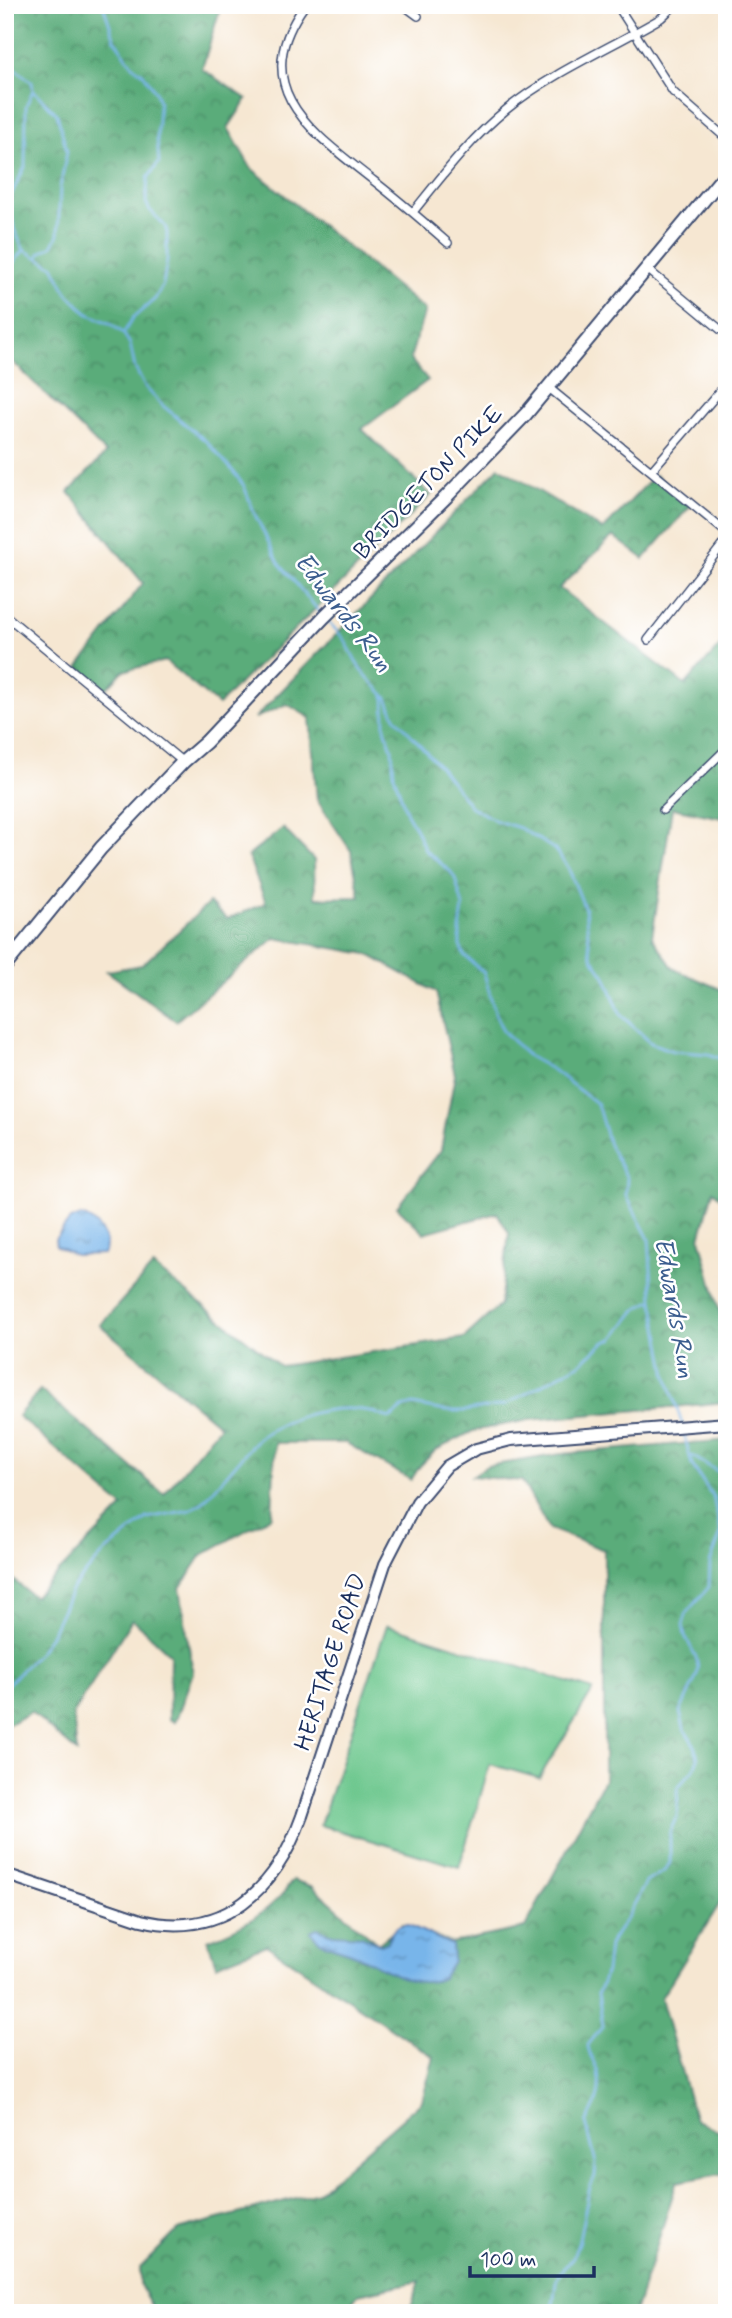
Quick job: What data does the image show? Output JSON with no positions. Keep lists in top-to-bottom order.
{
  "streets": {
    "main road": ["BRIDGETON PIKE"],
    "street": ["HERITAGE ROAD"]
  },
  "water": ["Edwards Run"],
  "scale_bar": "100 m"
}
